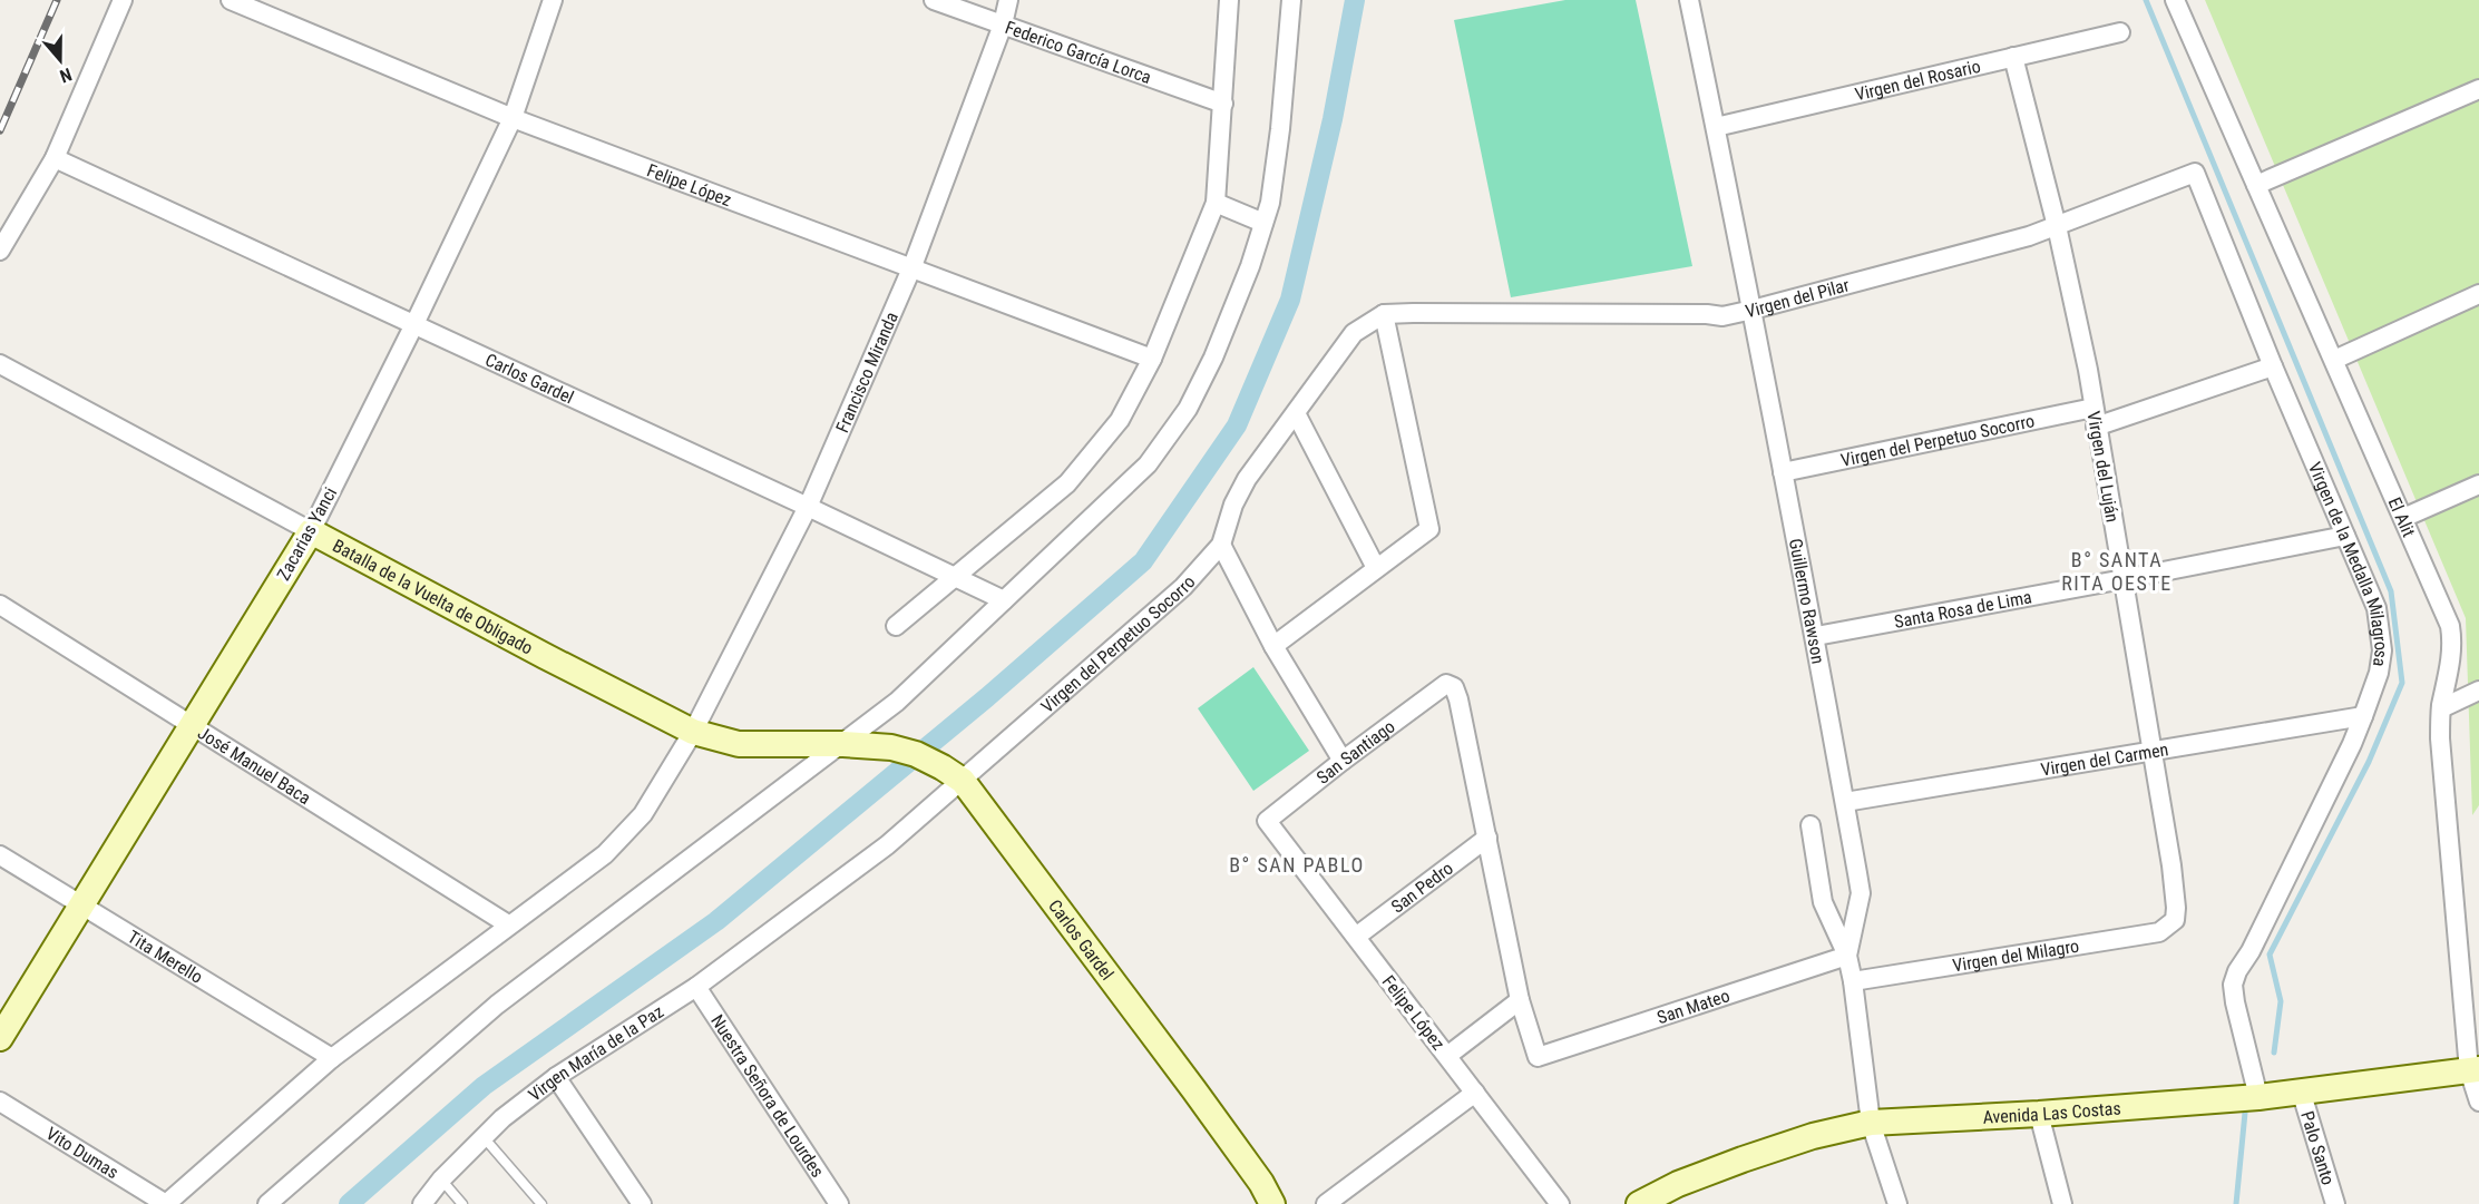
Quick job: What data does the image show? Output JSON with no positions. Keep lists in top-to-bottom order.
{
  "streets": {
    "street": [
      "Federico García Lorca",
      "Virgen del Rosario",
      "Felipe López",
      "Virgen del Pilar",
      "Francisco Miranda",
      "Carlos Gardel",
      "Virgen del Perpetuo Socorro",
      "Virgen del Luján",
      "El Alit",
      "Zacarias Yanci",
      "Virgen de la Medalla Milagrosa",
      "Batalla de la Vuelta de Obligado",
      "Guillermo Rawson",
      "Santa Rosa de Lima",
      "San Santiago",
      "Virgen del Carmen",
      "José Manuel Baca",
      "San Pedro",
      "Virgen del Milagro",
      "Tita Merello",
      "San Mateo",
      "Virgen María de la Paz",
      "Nuestra Señora de Lourdes",
      "Avenida Las Costas",
      "Palo Santo",
      "Vito Dumas"
    ]
  },
  "crossings": [
    ["Federico García Lorca", "Francisco Miranda"],
    ["Virgen del Rosario", "Virgen del Luján"],
    ["Virgen del Rosario", "Guillermo Rawson"],
    ["Felipe López", "Francisco Miranda"],
    ["Felipe López", "Zacarias Yanci"],
    ["Felipe López", "San Santiago"],
    ["Felipe López", "San Pedro"],
    ["Virgen del Pilar", "Virgen del Perpetuo Socorro"],
    ["Virgen del Pilar", "Virgen del Luján"],
    ["Virgen del Pilar", "Virgen de la Medalla Milagrosa"],
    ["Virgen del Pilar", "Guillermo Rawson"],
    ["Francisco Miranda", "Carlos Gardel"],
    ["Francisco Miranda", "Batalla de la Vuelta de Obligado"],
    ["Francisco Miranda", "José Manuel Baca"],
    ["Francisco Miranda", "Tita Merello"],
    ["Francisco Miranda", "Vito Dumas"],
    ["Carlos Gardel", "Virgen del Perpetuo Socorro"],
    ["Carlos Gardel", "Zacarias Yanci"],
    ["Carlos Gardel", "Batalla de la Vuelta de Obligado"],
    ["Virgen del Perpetuo Socorro", "Virgen del Luján"],
    ["Virgen del Perpetuo Socorro", "Virgen de la Medalla Milagrosa"],
    ["Virgen del Perpetuo Socorro", "Guillermo Rawson"],
    ["Virgen del Perpetuo Socorro", "Virgen María de la Paz"],
    ["Virgen del Luján", "Santa Rosa de Lima"],
    ["Virgen del Luján", "Virgen del Carmen"],
    ["Virgen del Luján", "Virgen del Milagro"],
    ["El Alit", "Avenida Las Costas"],
    ["Zacarias Yanci", "Batalla de la Vuelta de Obligado"],
    ["Zacarias Yanci", "José Manuel Baca"],
    ["Zacarias Yanci", "Tita Merello"],
    ["Virgen de la Medalla Milagrosa", "Santa Rosa de Lima"],
    ["Virgen de la Medalla Milagrosa", "Virgen del Carmen"],
    ["Virgen de la Medalla Milagrosa", "Avenida Las Costas"],
    ["Guillermo Rawson", "Santa Rosa de Lima"],
    ["Guillermo Rawson", "Virgen del Carmen"],
    ["Guillermo Rawson", "Virgen del Milagro"],
    ["Guillermo Rawson", "San Mateo"],
    ["Guillermo Rawson", "Avenida Las Costas"],
    ["San Santiago", "San Pedro"],
    ["Virgen María de la Paz", "Nuestra Señora de Lourdes"],
    ["Avenida Las Costas", "Palo Santo"]
  ],
  "districts": ["B° SANTA RITA OESTE", "B° SAN PABLO"],
  "north": "bottom"
}
